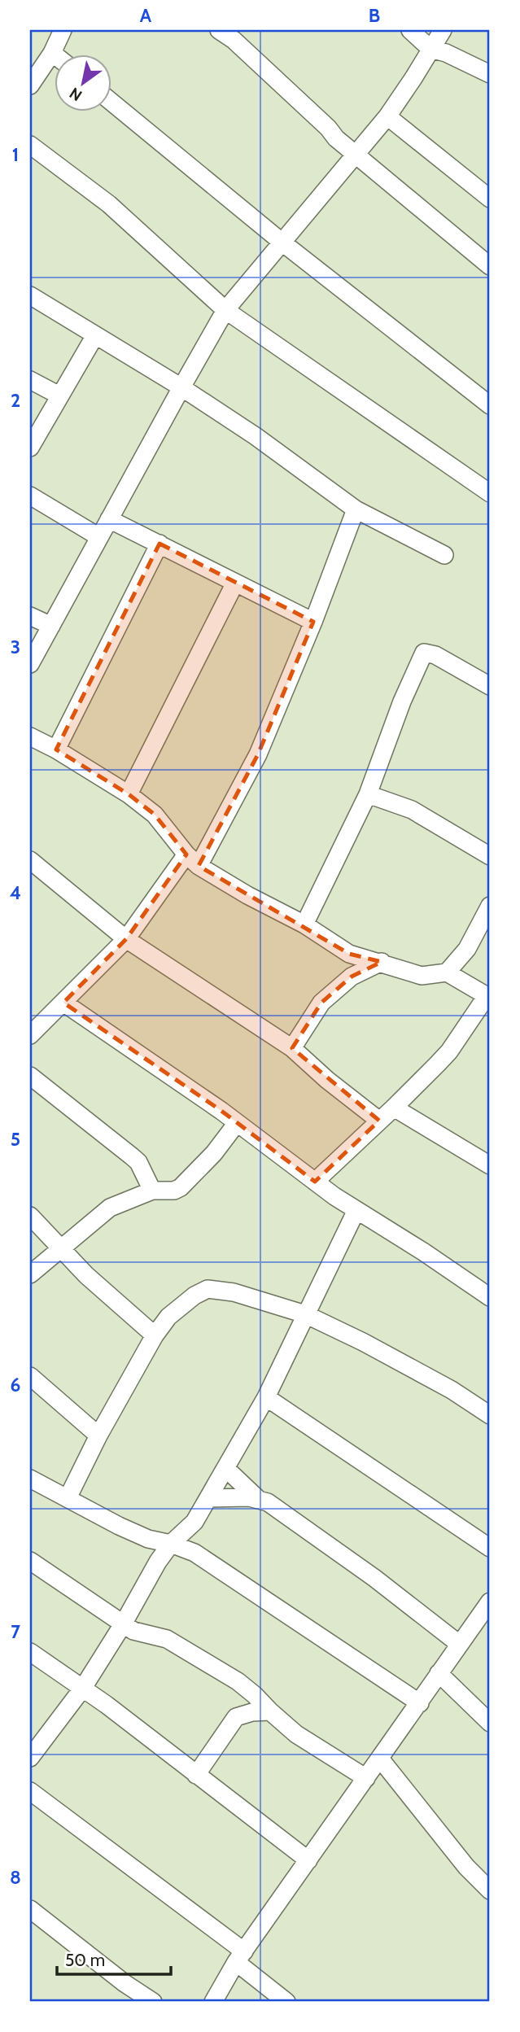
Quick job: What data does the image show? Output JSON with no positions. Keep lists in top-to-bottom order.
{
  "scale_bar": "50 m",
  "north": "bottom left",
  "grid": {
    "columns": ["A", "B"],
    "rows": [
      "1",
      "2",
      "3",
      "4",
      "5",
      "6",
      "7",
      "8"
    ]
  }
}
